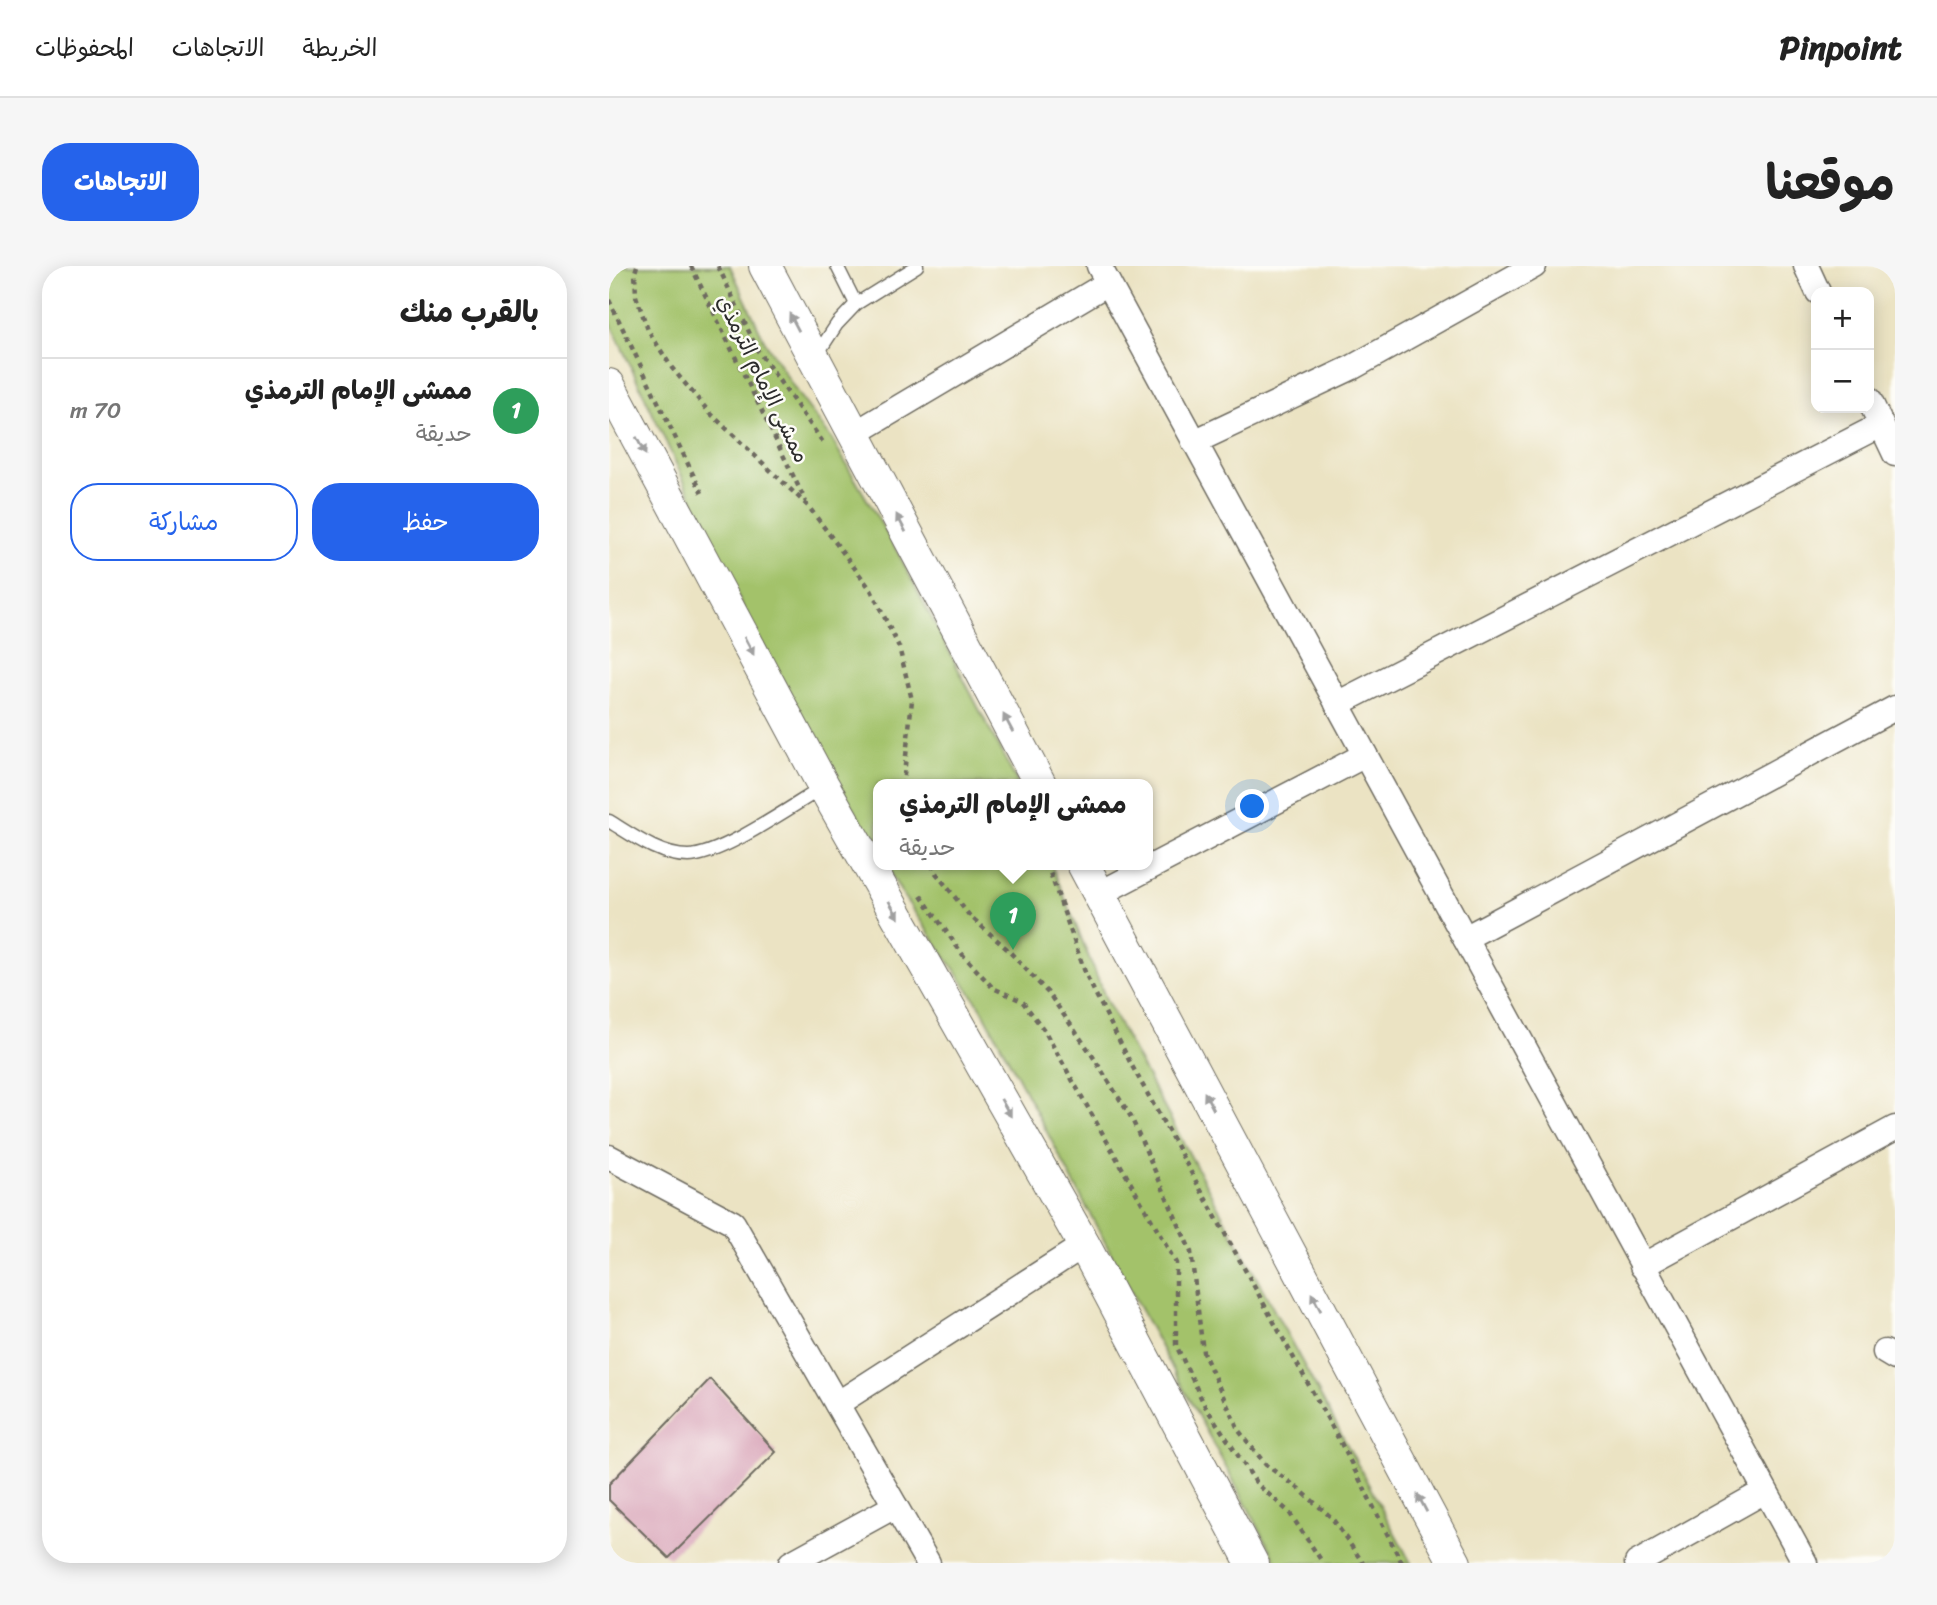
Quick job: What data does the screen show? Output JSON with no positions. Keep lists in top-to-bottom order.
{
  "streets": {
    "path": ["ممشى الإمام الترمذي"]
  },
  "page": {
    "header": "Pinpoint",
    "nav": ["الخريطة", "الاتجاهات", "المحفوظات"],
    "title": "موقعنا",
    "buttons": [
      "الاتجاهات",
      ["حفظ", "مشاركة"]
    ],
    "heading": "بالقرب منك",
    "map_buttons": ["+", "−"],
    "list": [
      {
        "mark": "1",
        "name": "ممشى الإمام الترمذي",
        "note": "حديقة",
        "value": "70 m"
      }
    ],
    "popup": ["ممشى الإمام الترمذي", "حديقة"],
    "pins": "1"
  }
}
